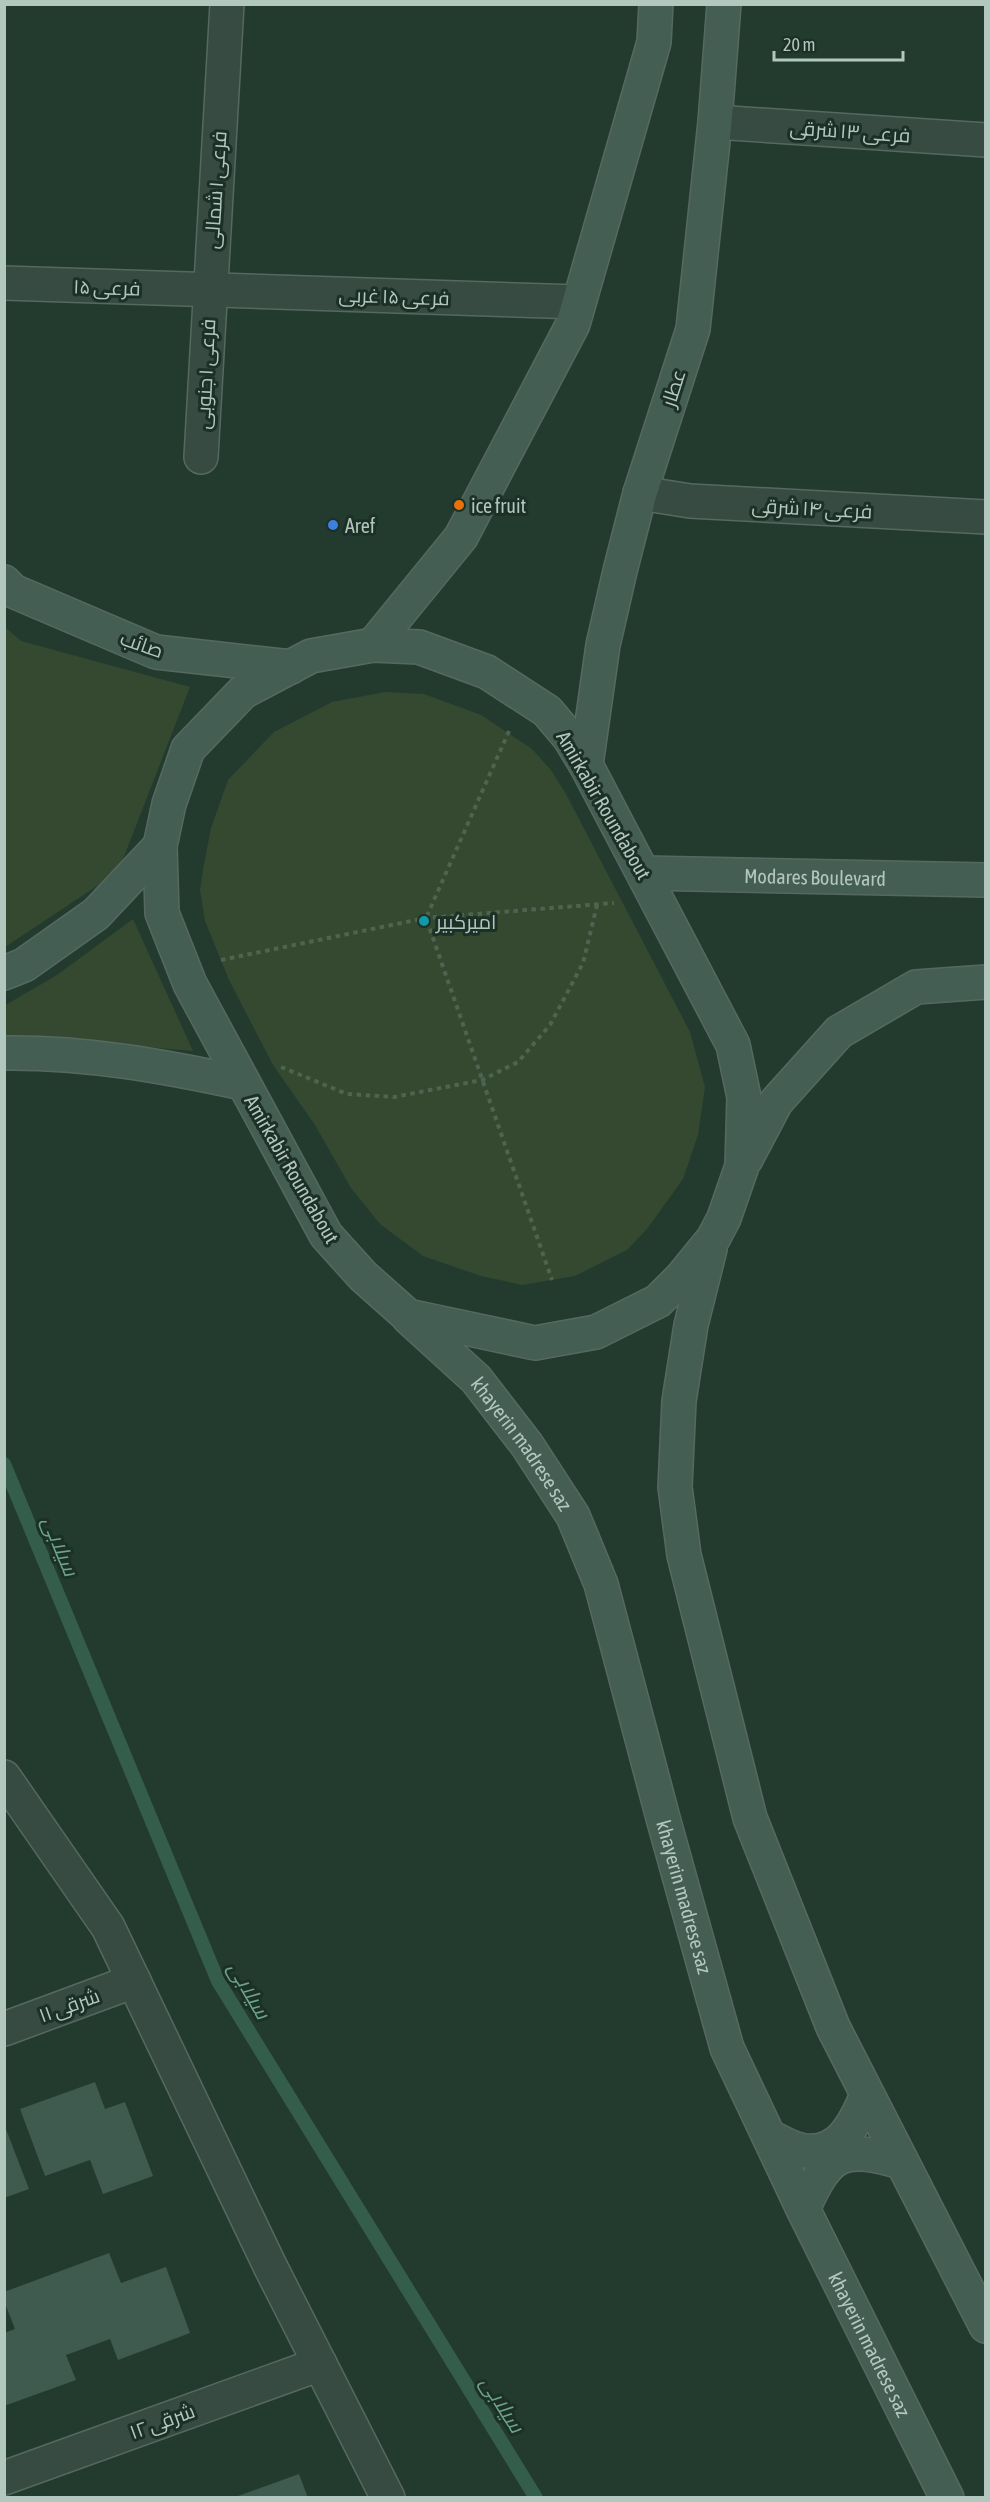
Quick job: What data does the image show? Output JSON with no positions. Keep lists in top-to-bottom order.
{
  "streets": {
    "main road": [
      "عطار",
      "صائب",
      "Amirkabir Roundabout",
      "Modares Boulevard",
      "khayerin madrese saz"
    ],
    "street": [
      "فرعی ۱۳ شرقی",
      "فرعی ۱ شمالی",
      "فرعی ۱۵",
      "فرعی ۱۵ غربی",
      "فرعی ۱ جنوبی",
      "فرعی ۱۴ شرقی",
      "۱۱ شرقی",
      "۱۲ شرقی"
    ]
  },
  "crossings": [
    ["فرعی ۱۳ شرقی", "عطار"],
    ["فرعی ۱ شمالی", "فرعی ۱۵"],
    ["فرعی ۱ شمالی", "فرعی ۱۵ غربی"],
    ["فرعی ۱ شمالی", "فرعی ۱ جنوبی"],
    ["فرعی ۱۵", "فرعی ۱۵ غربی"],
    ["فرعی ۱۵", "فرعی ۱ جنوبی"],
    ["فرعی ۱۵ غربی", "فرعی ۱ جنوبی"],
    ["عطار", "فرعی ۱۴ شرقی"],
    ["عطار", "Amirkabir Roundabout"],
    ["صائب", "Amirkabir Roundabout"],
    ["Amirkabir Roundabout", "Modares Boulevard"],
    ["Amirkabir Roundabout", "khayerin madrese saz"]
  ],
  "water": ["سیلابی"],
  "places": ["ice fruit", "Aref", "امیرکبیر"],
  "scale_bar": "20 m"
}
